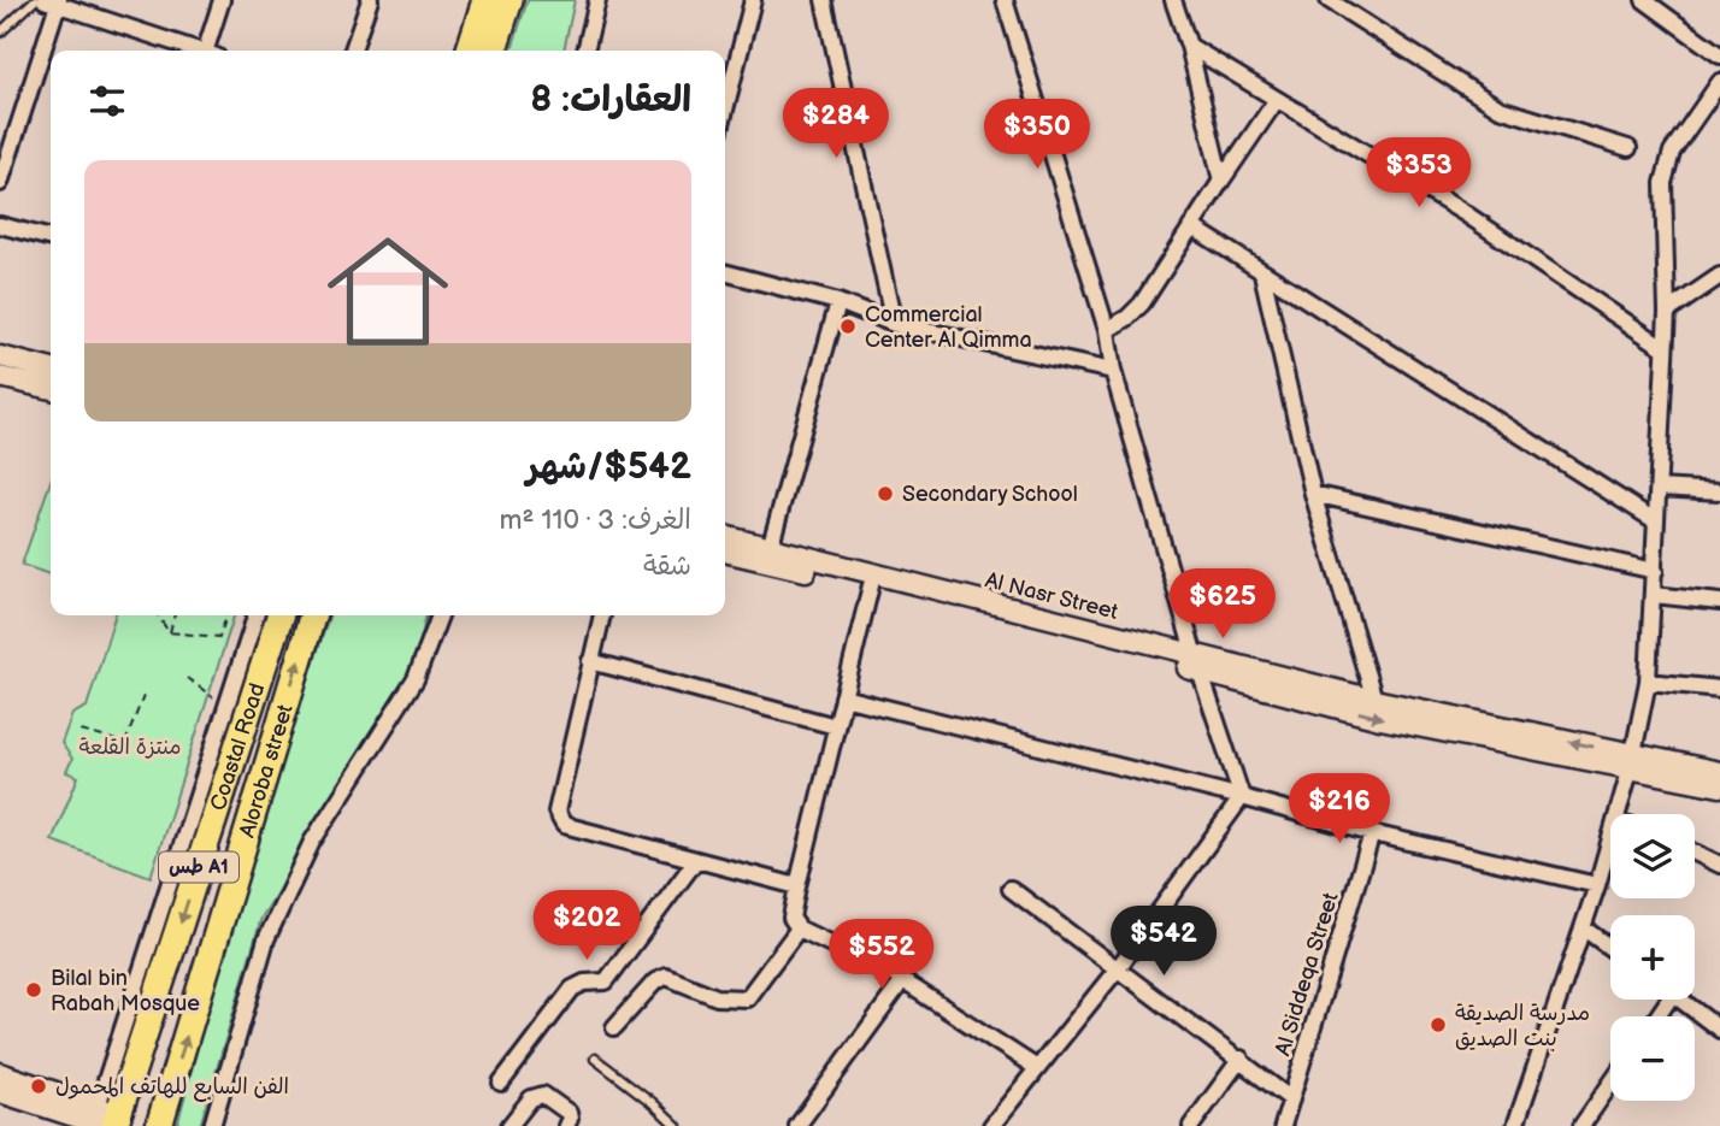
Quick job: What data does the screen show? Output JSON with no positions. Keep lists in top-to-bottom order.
{
  "streets": {
    "highway": ["Coastal Road", "Aloroba street", "طس A1"],
    "street": ["Al Nasr Street", "Al Siddeqa Street"]
  },
  "one_way": ["Coastal Road", "Aloroba street"],
  "parks": ["منتزة القلعة"],
  "places": [
    "Commercial Center Al Qimma",
    "Secondary School",
    "Bilal bin Rabah Mosque",
    "مدرسة الصديقة بنت الصديق",
    "الفن السابع للهاتف المحمول"
  ],
  "page": {
    "heading": "العقارات: 8",
    "price": [
      "$284",
      "$350",
      "$353",
      "$625",
      "$216",
      "$202",
      "$542",
      "$552"
    ],
    "list": [
      {
        "name": "$542/شهر",
        "note": "الغرف: 3 · 110 m² · شقة"
      }
    ],
    "map_buttons": ["+", "−"]
  }
}
